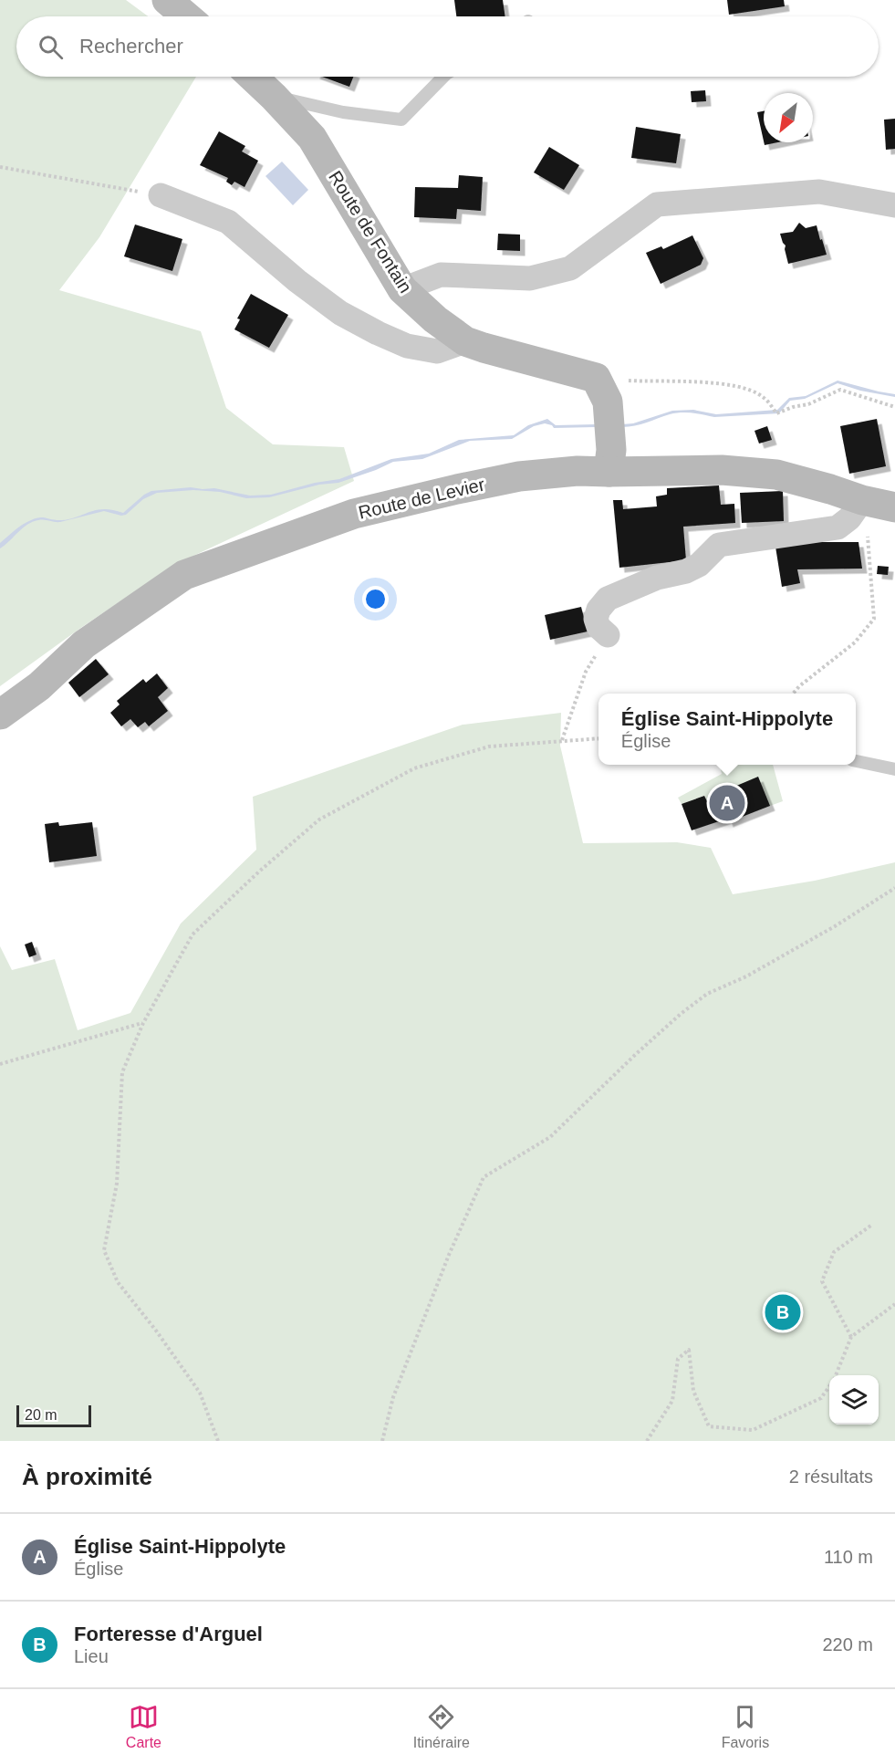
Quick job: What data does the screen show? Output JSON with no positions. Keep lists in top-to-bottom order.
{
  "streets": {
    "street": ["Route de Fontain", "Route de Levier"]
  },
  "scale_bar": "20 m",
  "north": "bottom left",
  "page": {
    "search": "Rechercher",
    "popup": ["Église Saint-Hippolyte", "Église"],
    "pins": ["A", "B"],
    "scale": "20 m",
    "heading": ["À proximité", "2 résultats"],
    "list": [
      {
        "mark": "A",
        "name": "Église Saint-Hippolyte",
        "note": "Église",
        "value": "110 m"
      },
      {
        "mark": "B",
        "name": "Forteresse d'Arguel",
        "note": "Lieu",
        "value": "220 m"
      }
    ],
    "nav": ["Carte", "Itinéraire", "Favoris"]
  }
}
